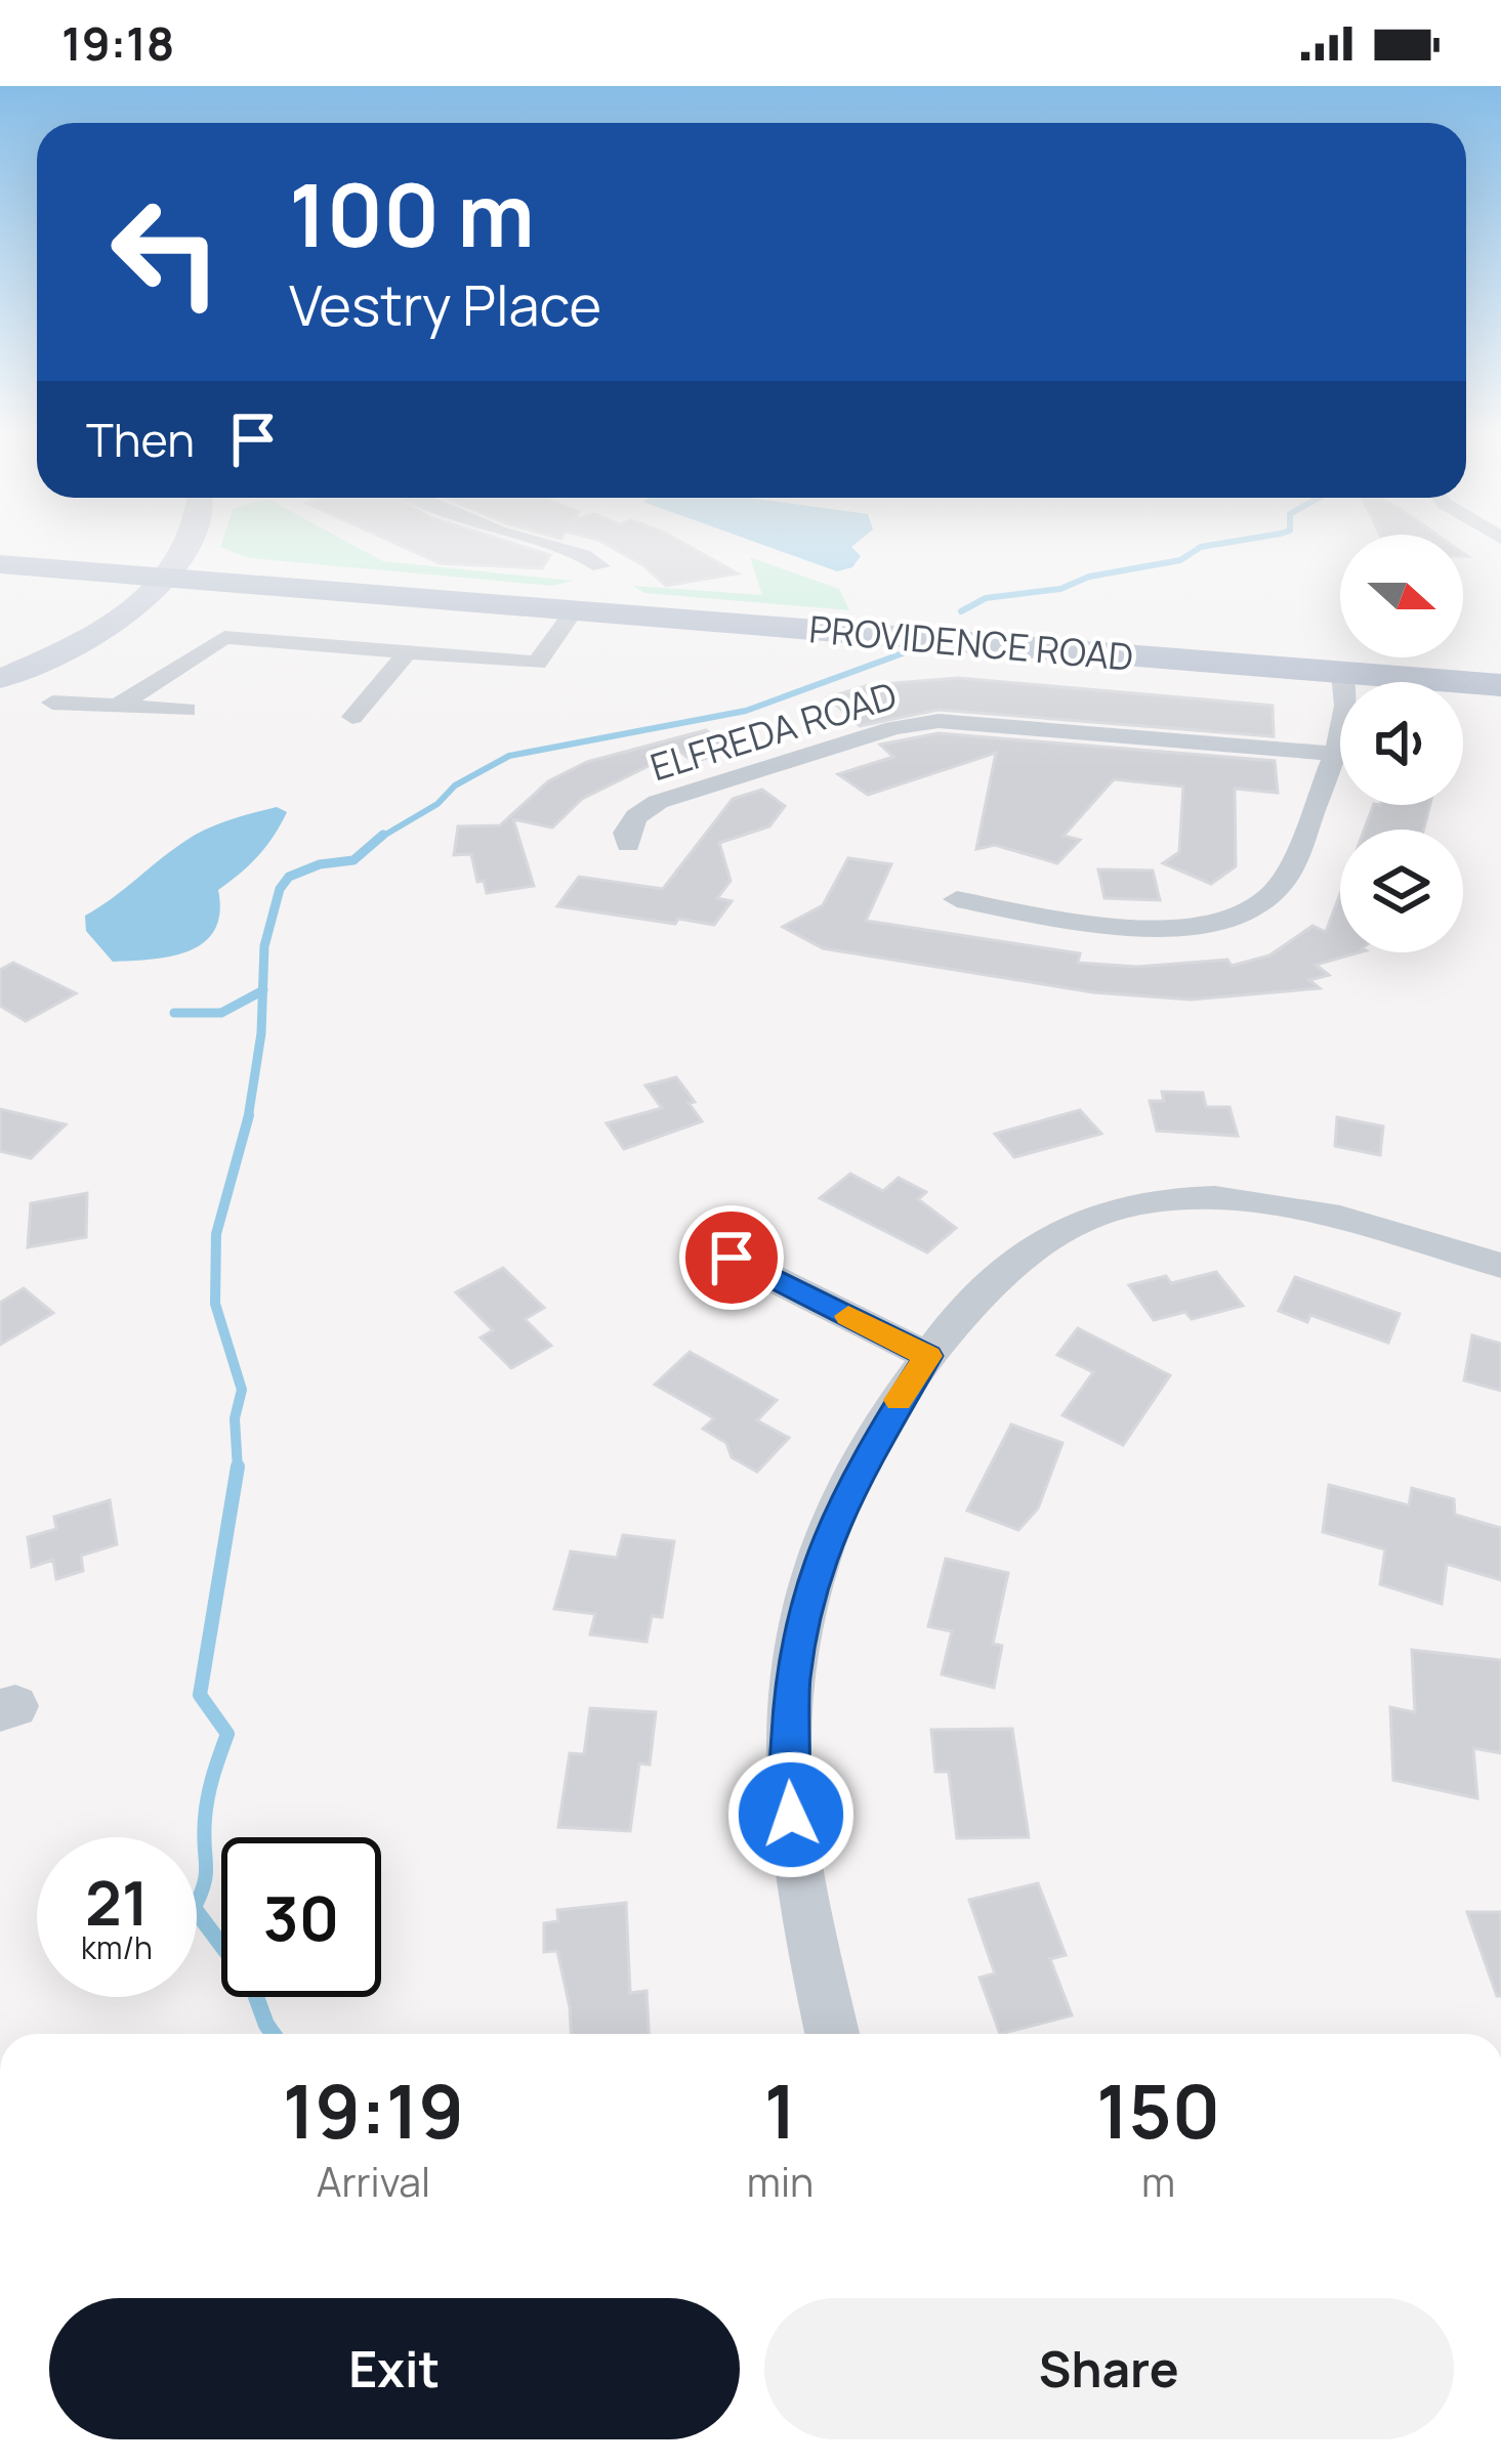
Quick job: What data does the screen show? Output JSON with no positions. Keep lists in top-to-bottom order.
{
  "streets": {
    "main road": ["PROVIDENCE ROAD"],
    "street": ["ELFREDA ROAD"]
  },
  "north": "right",
  "page": {
    "status": "19:18",
    "turn": ["100 m", "Vestry Place"],
    "then": "Then",
    "speed": "21 km/h",
    "limit": "30",
    "eta": [
      "19:19",
      "Arrival",
      "1",
      "min",
      "150",
      "m"
    ],
    "buttons": ["Exit", "Share"]
  }
}
